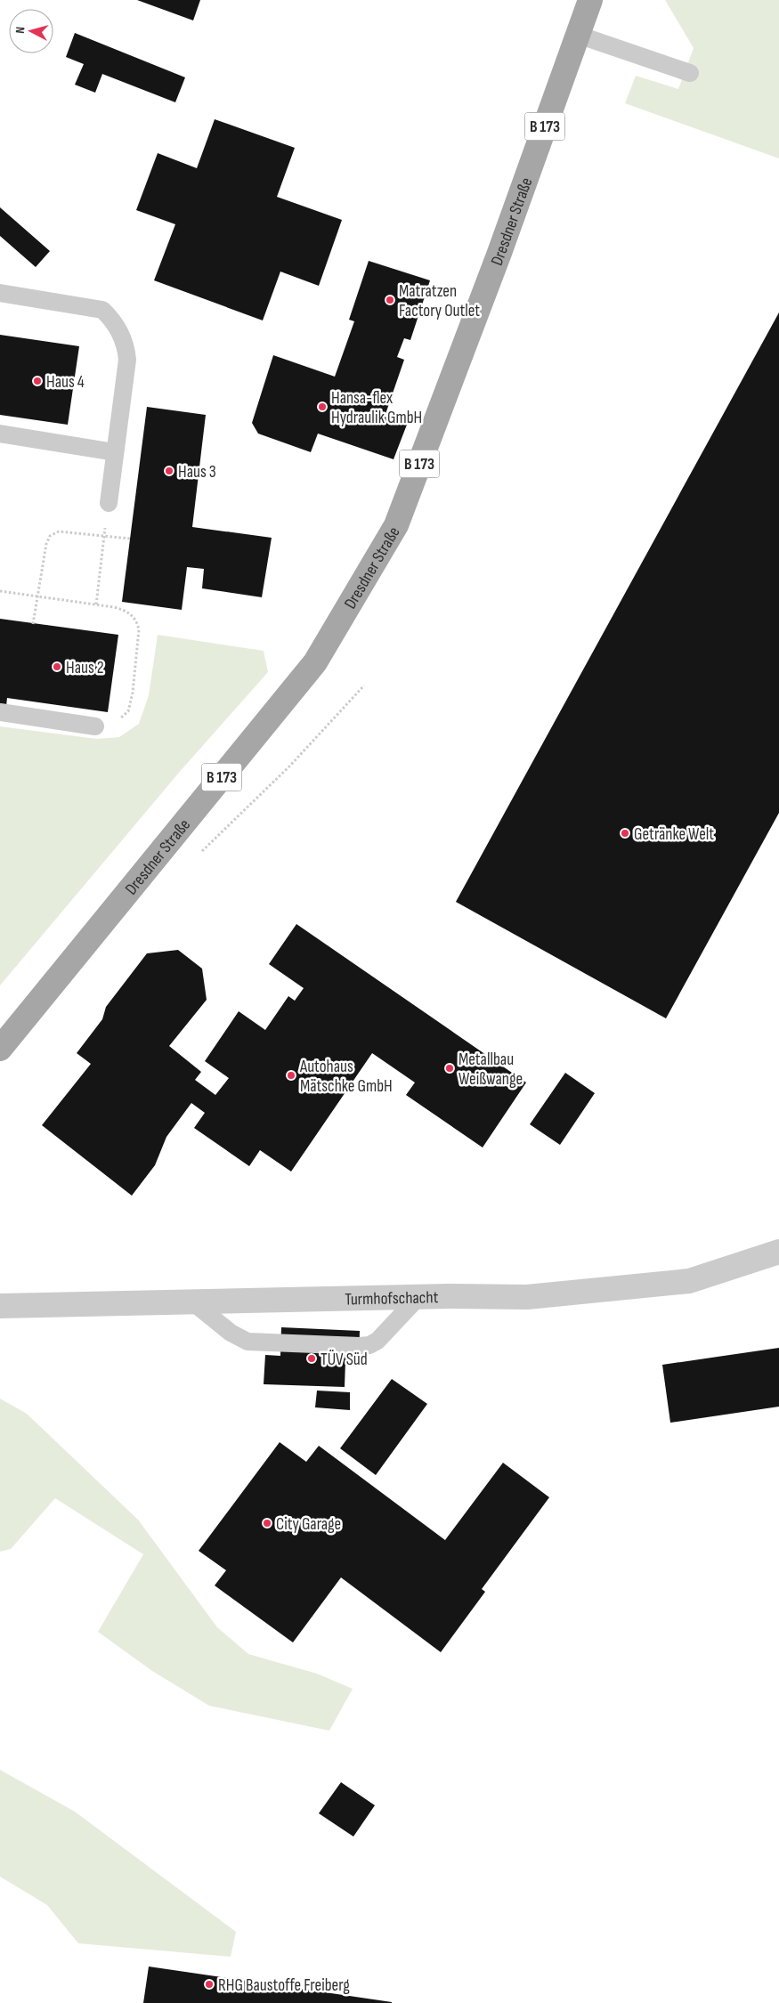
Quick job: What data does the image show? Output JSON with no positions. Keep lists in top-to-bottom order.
{
  "streets": {
    "main road": ["B 173", "Dresdner Straße"],
    "street": ["Turmhofschacht"]
  },
  "places": [
    "Matratzen Factory Outlet",
    "Haus 4",
    "Hansa-flex Hydraulik GmbH",
    "Haus 3",
    "Haus 2",
    "Getränke Welt",
    "Metallbau Weißwange",
    "Autohaus Mätschke GmbH",
    "TÜV Süd",
    "City Garage",
    "RHG Baustoffe Freiberg"
  ],
  "north": "left"
}
